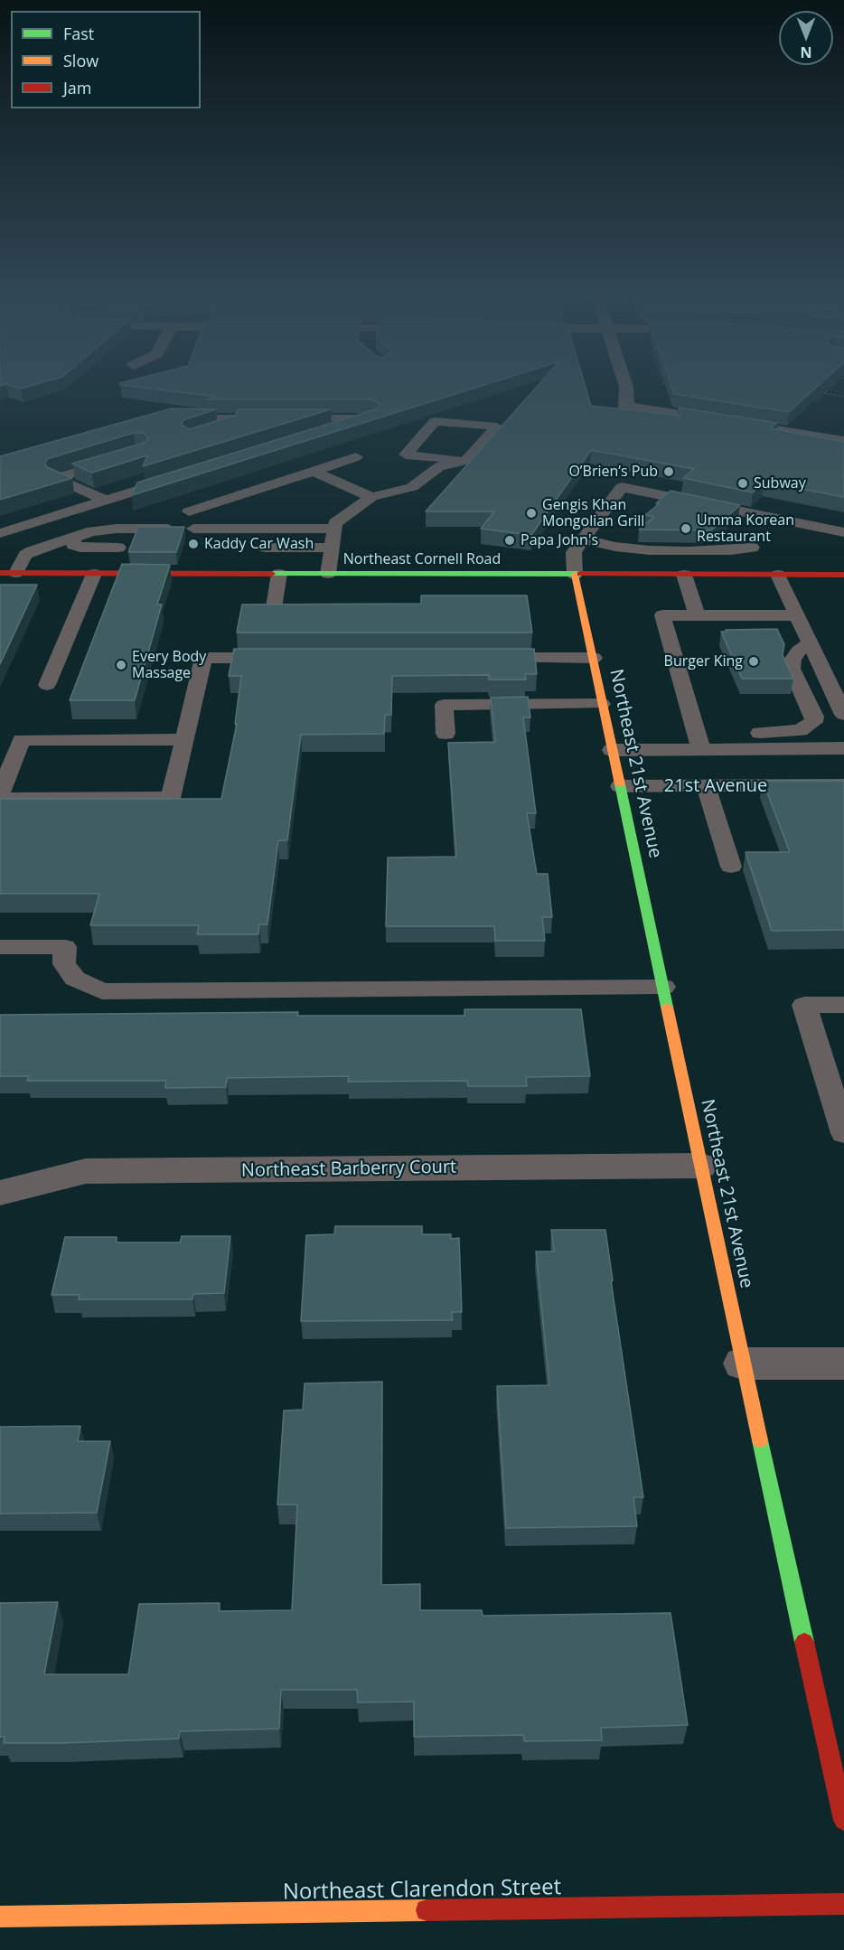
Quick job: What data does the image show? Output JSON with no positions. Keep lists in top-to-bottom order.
{
  "streets": {
    "main road": ["Northeast Cornell Road", "Northeast 21st Avenue", "Northeast Clarendon Street"],
    "street": ["Northeast Barberry Court"],
    "lane": ["21st Avenue"]
  },
  "crossings": [
    ["Northeast Cornell Road", "Northeast 21st Avenue"],
    ["Northeast 21st Avenue", "21st Avenue"],
    ["Northeast 21st Avenue", "Northeast Barberry Court"]
  ],
  "places": [
    "O’Brien’s Pub",
    "Subway",
    "Gengis Khan Mongolian Grill",
    "Umma Korean Restaurant",
    "Papa John's",
    "Kaddy Car Wash",
    "Burger King",
    "Every Body Massage"
  ],
  "legend": ["Fast", "Slow", "Jam"],
  "north": "bottom"
}
